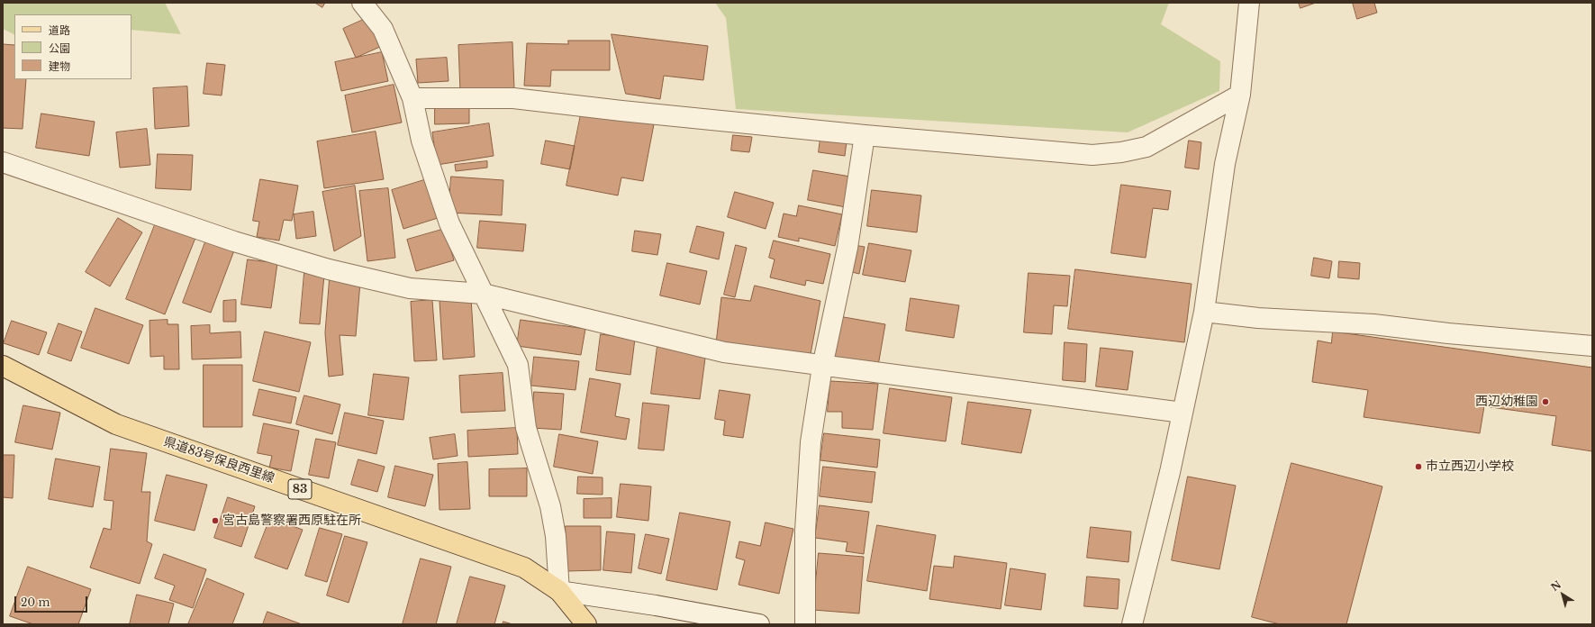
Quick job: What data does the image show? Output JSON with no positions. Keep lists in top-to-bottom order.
{
  "streets": {
    "main road": ["県道83号保良西里線", "83"]
  },
  "places": ["西辺幼稚園", "市立西辺小学校", "宮古島警察署西原駐在所"],
  "legend": ["道路", "公園", "建物"],
  "scale_bar": "20 m",
  "north": "top left"
}
